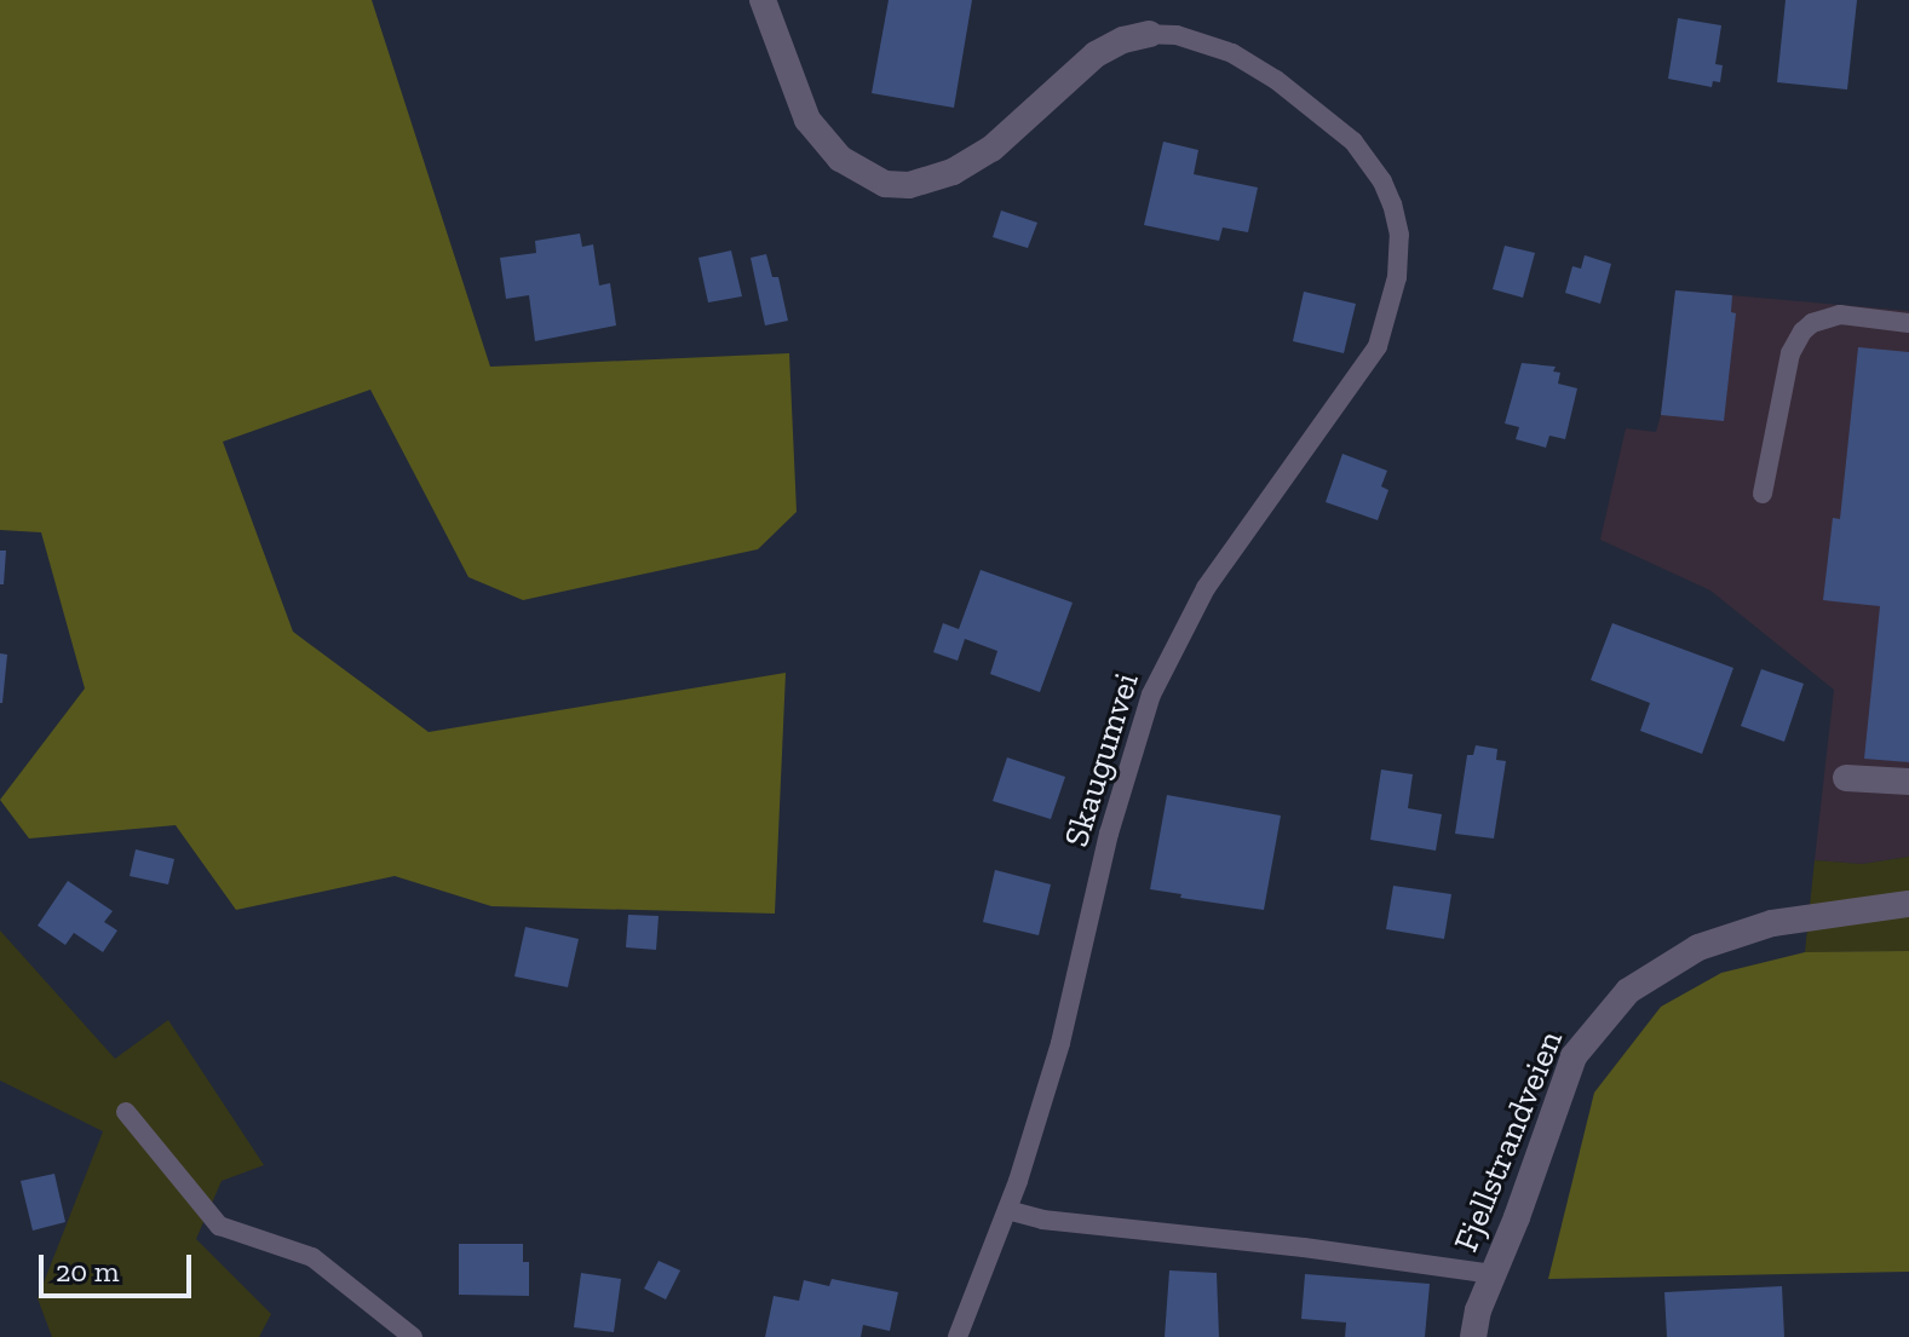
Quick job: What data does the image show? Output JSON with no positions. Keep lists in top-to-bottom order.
{
  "streets": {
    "street": ["Fjellstrandveien"],
    "lane": ["Skaugumvei"]
  },
  "scale_bar": "20 m"
}
